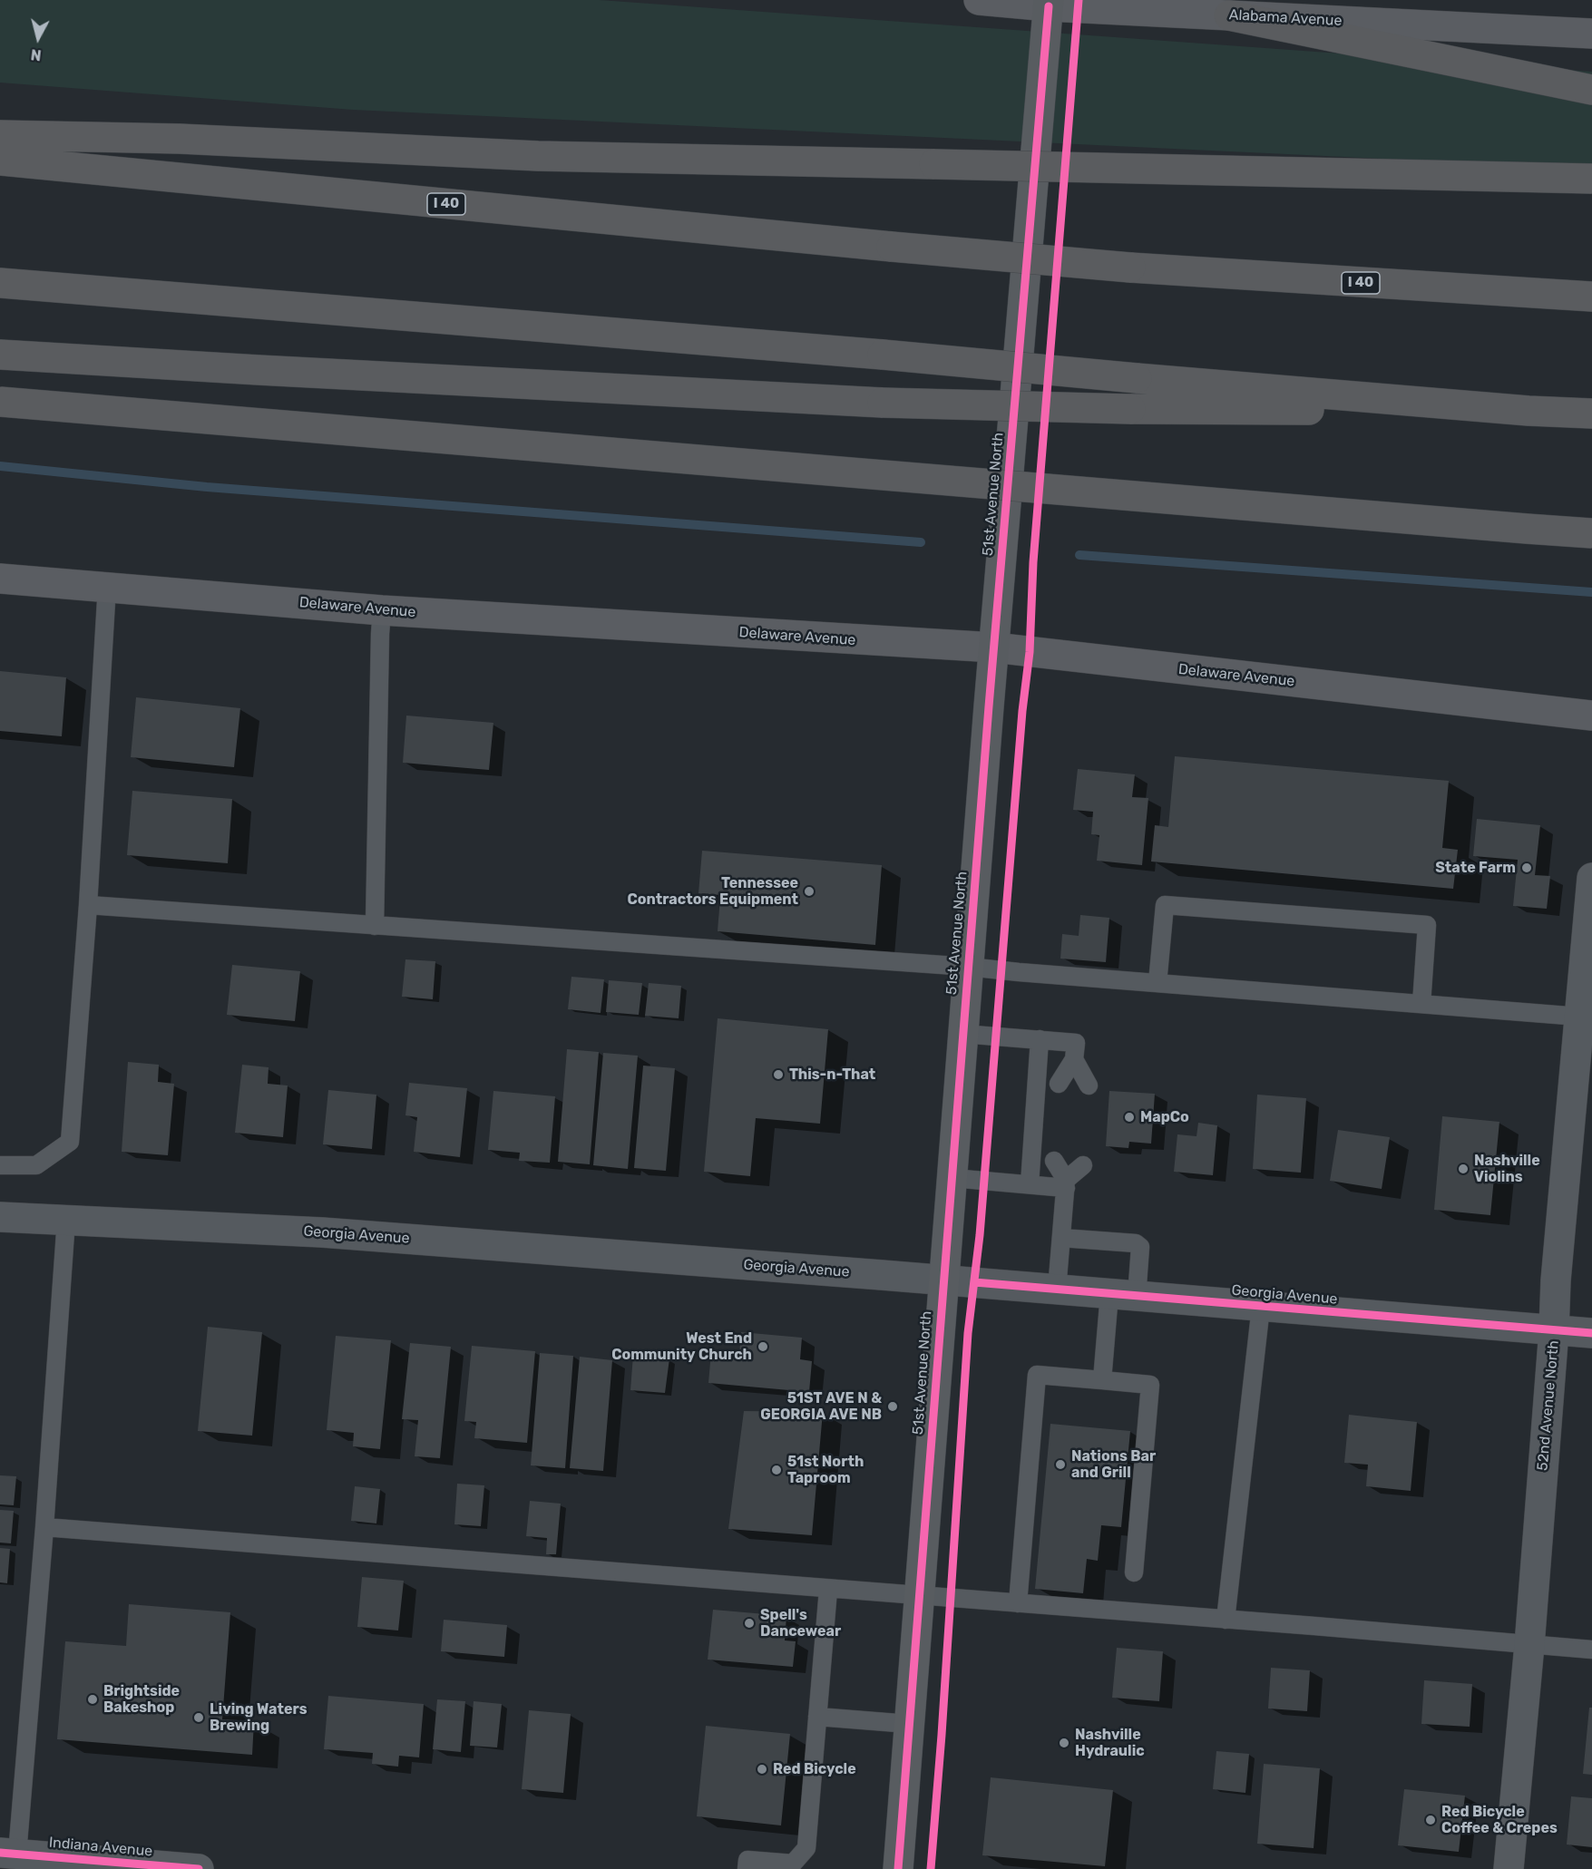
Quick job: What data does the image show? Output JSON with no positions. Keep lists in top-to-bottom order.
{
  "streets": {
    "highway": ["I 40"],
    "main road": ["Alabama Avenue", "51st Avenue North", "Delaware Avenue"],
    "street": ["Georgia Avenue", "52nd Avenue North", "Indiana Avenue"]
  },
  "crossings": [
    ["Alabama Avenue", "51st Avenue North"],
    ["51st Avenue North", "Delaware Avenue"],
    ["51st Avenue North", "Georgia Avenue"],
    ["Georgia Avenue", "52nd Avenue North"]
  ],
  "places": [
    "State Farm",
    "Tennessee Contractors Equipment",
    "This-n-That",
    "MapCo",
    "Nashville Violins",
    "West End Community Church",
    "51ST AVE N & GEORGIA AVE NB",
    "Nations Bar and Grill",
    "51st North Taproom",
    "Spell's Dancewear",
    "Brightside Bakeshop",
    "Living Waters Brewing",
    "Nashville Hydraulic",
    "Red Bicycle",
    "Red Bicycle Coffee & Crepes"
  ],
  "north": "bottom"
}
